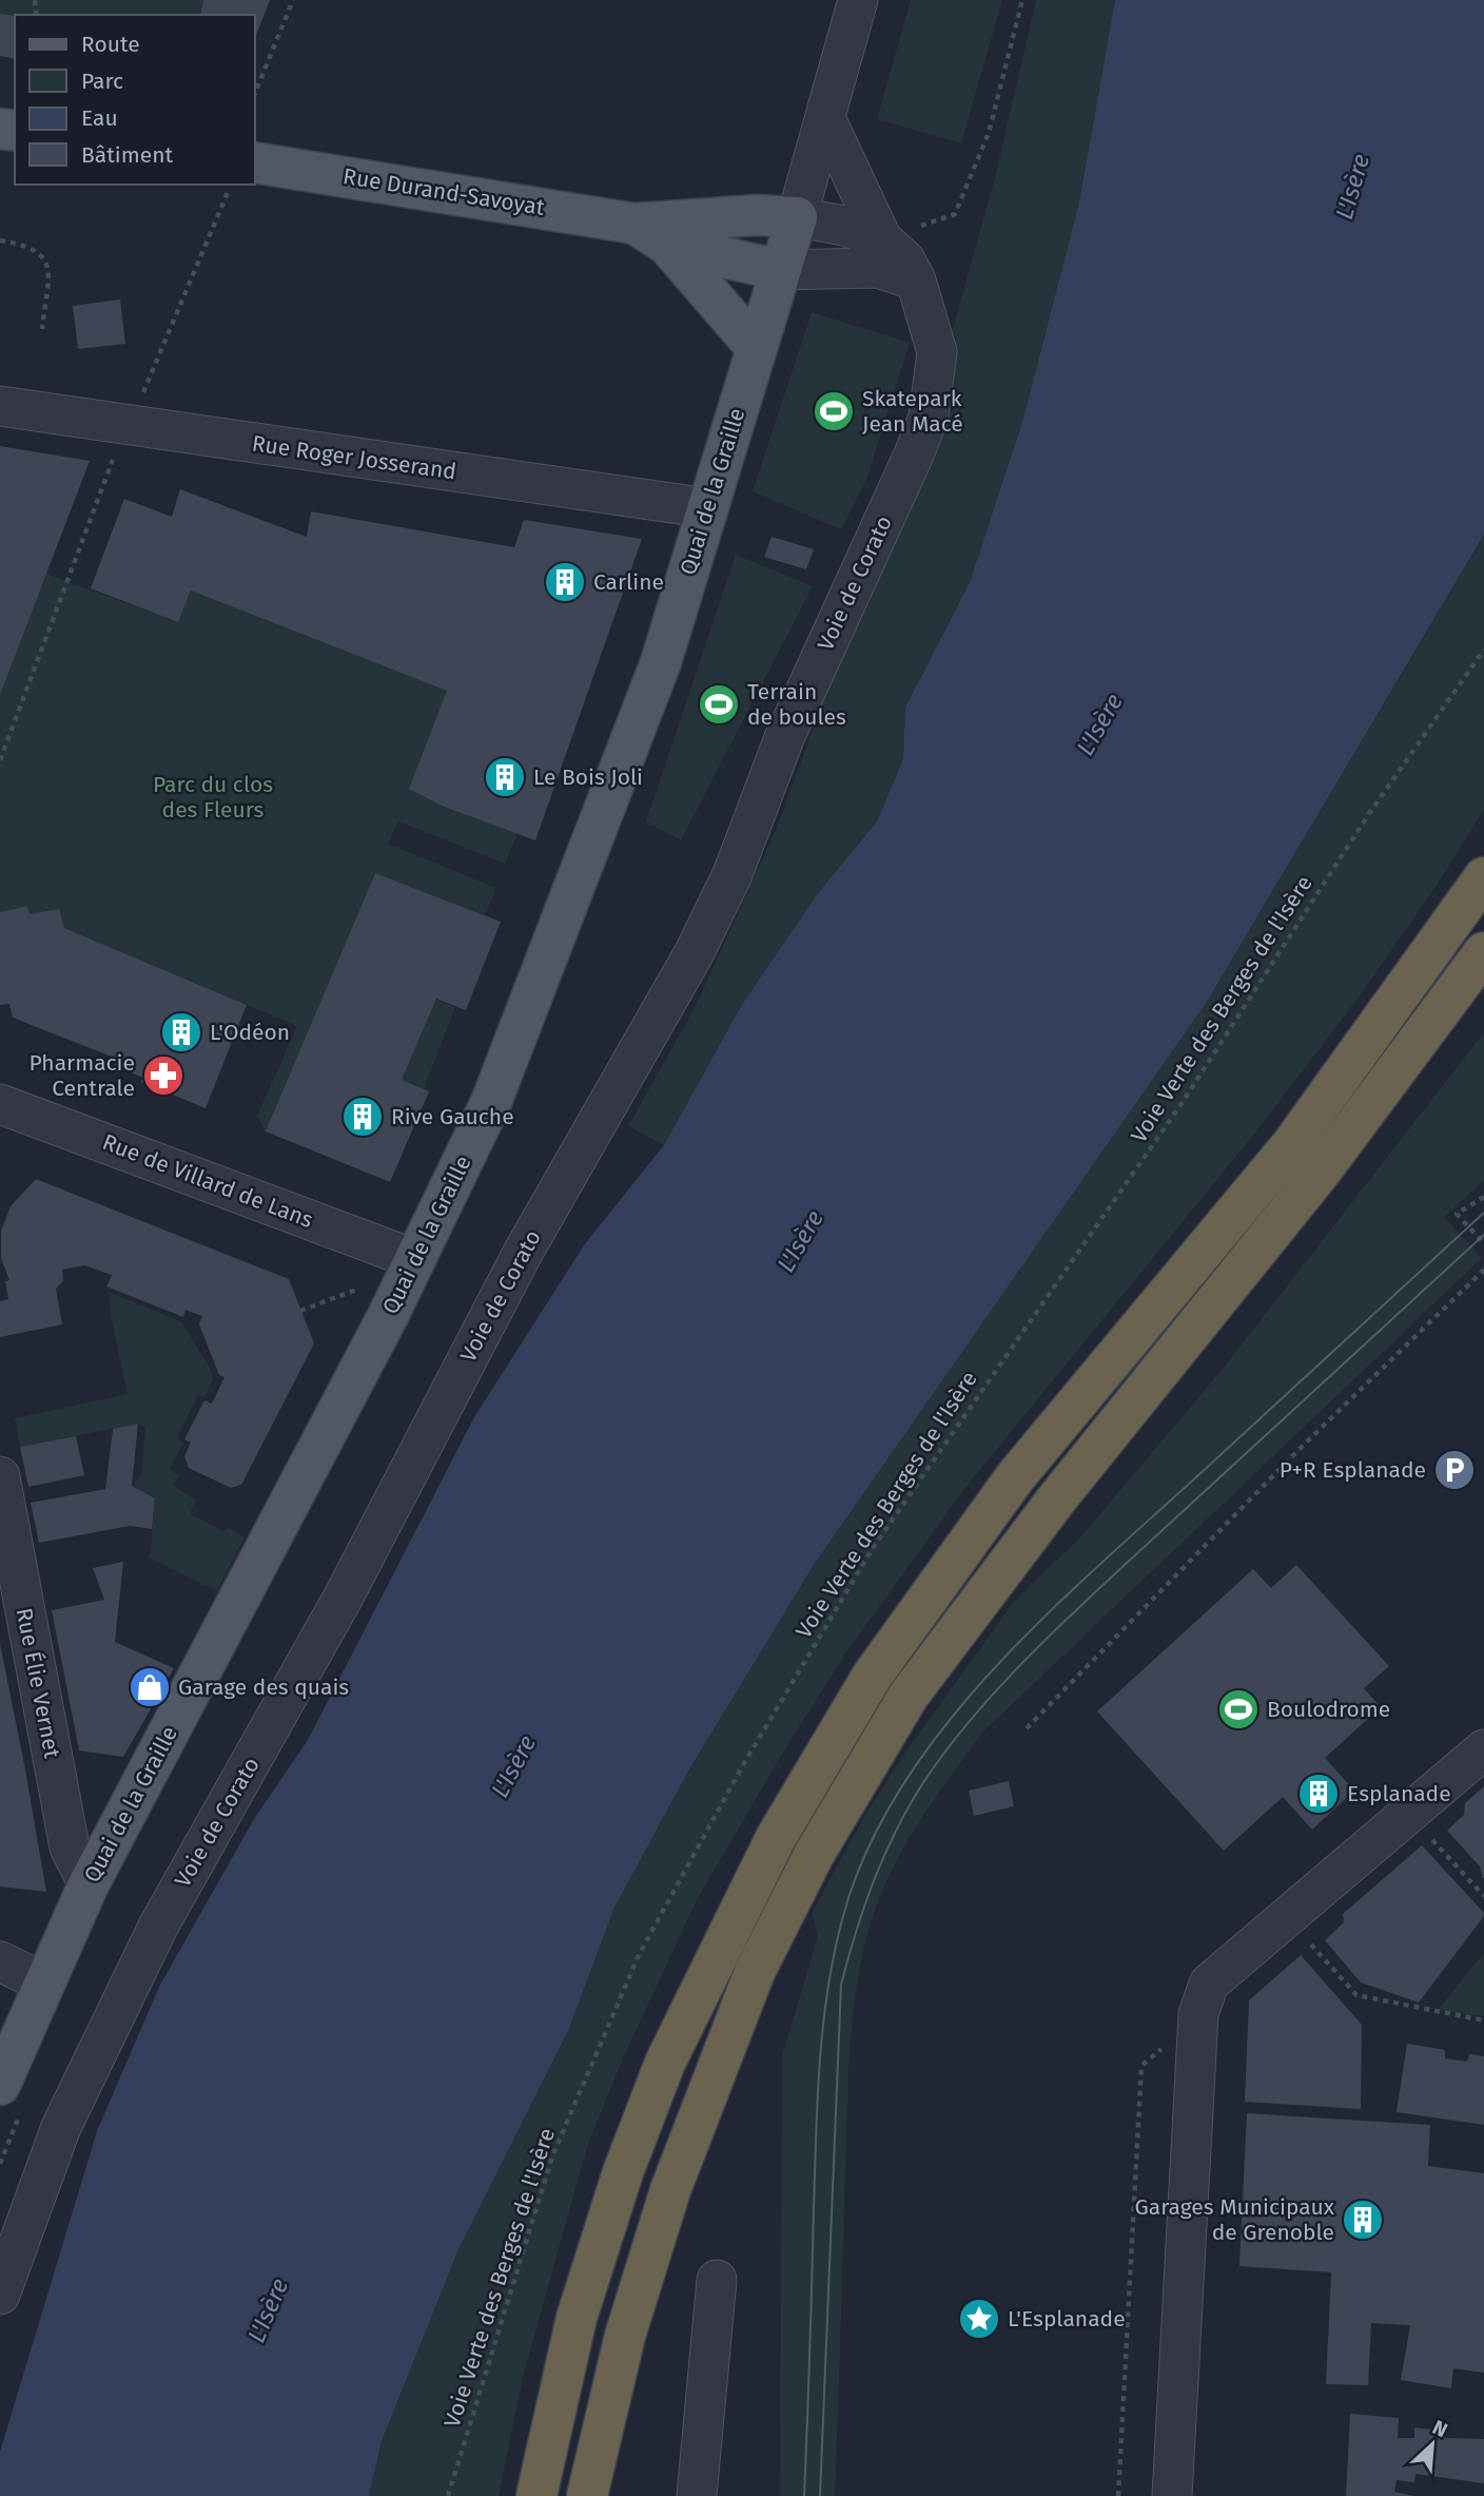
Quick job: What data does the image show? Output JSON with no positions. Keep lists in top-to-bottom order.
{
  "streets": {
    "main road": ["Rue Durand-Savoyat", "Quai de la Graille"],
    "street": [
      "Rue Roger Josserand",
      "Voie de Corato",
      "Rue de Villard de Lans",
      "Rue Élie Vernet"
    ],
    "path": ["Voie Verte des Berges de l'Isère"]
  },
  "crossings": [
    ["Rue Durand-Savoyat", "Quai de la Graille"],
    ["Rue Durand-Savoyat", "Voie de Corato"],
    ["Rue Roger Josserand", "Quai de la Graille"],
    ["Quai de la Graille", "Voie de Corato"],
    ["Quai de la Graille", "Rue de Villard de Lans"],
    ["Quai de la Graille", "Rue Élie Vernet"]
  ],
  "water": ["L'Isère"],
  "parks": ["Parc du clos des Fleurs"],
  "places": {
    "sports": ["Skatepark Jean Macé", "Terrain de boules", "Boulodrome"],
    "building": [
      "Carline",
      "Le Bois Joli",
      "L'Odéon",
      "Rive Gauche",
      "Esplanade",
      "Garages Municipaux de Grenoble"
    ],
    "pharmacy": ["Pharmacie Centrale"],
    "parking": ["P+R Esplanade"],
    "shop": ["Garage des quais"],
    "place": ["L'Esplanade"]
  },
  "legend": [
    "Route",
    "Parc",
    "Eau",
    "Bâtiment"
  ],
  "north": "top right"
}
